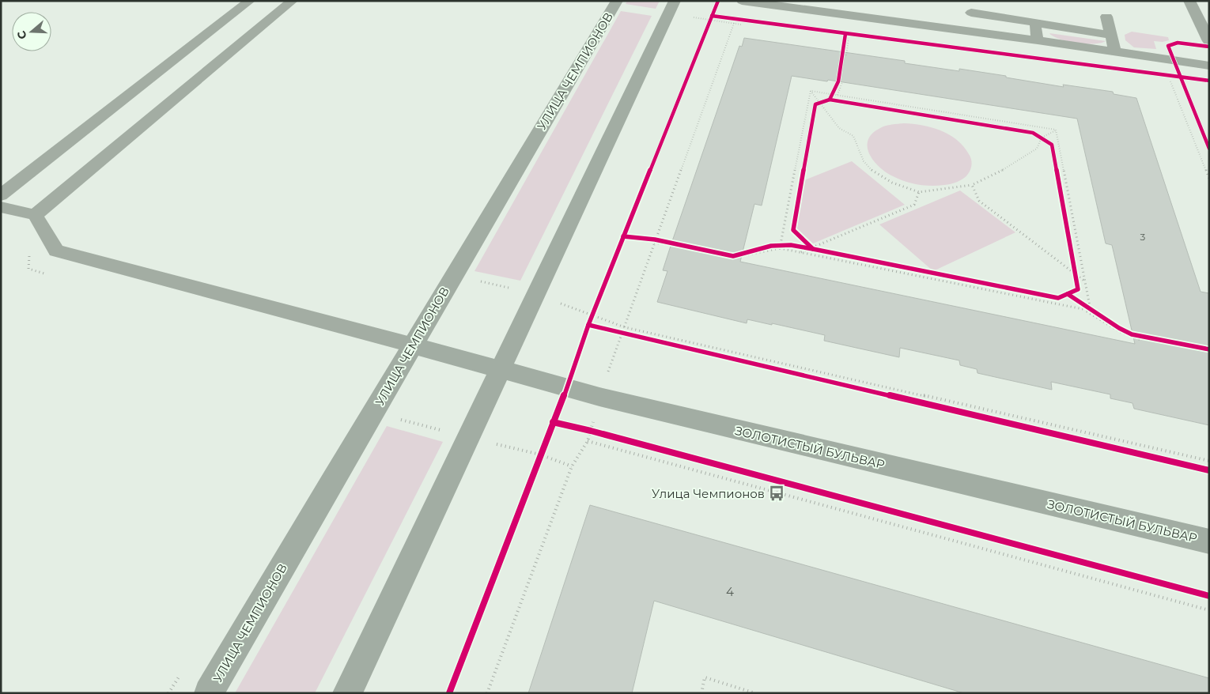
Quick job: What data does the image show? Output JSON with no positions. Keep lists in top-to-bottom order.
{
  "streets": {
    "street": ["УЛИЦА ЧЕМПИОНОВ", "ЗОЛОТИСТЫЙ БУЛЬВАР"]
  },
  "crossings": [
    ["УЛИЦА ЧЕМПИОНОВ", "ЗОЛОТИСТЫЙ БУЛЬВАР"]
  ],
  "places": {
    "bus stop": ["Улица Чемпионов"]
  },
  "house_numbers": ["3", "4"],
  "north": "left"
}
